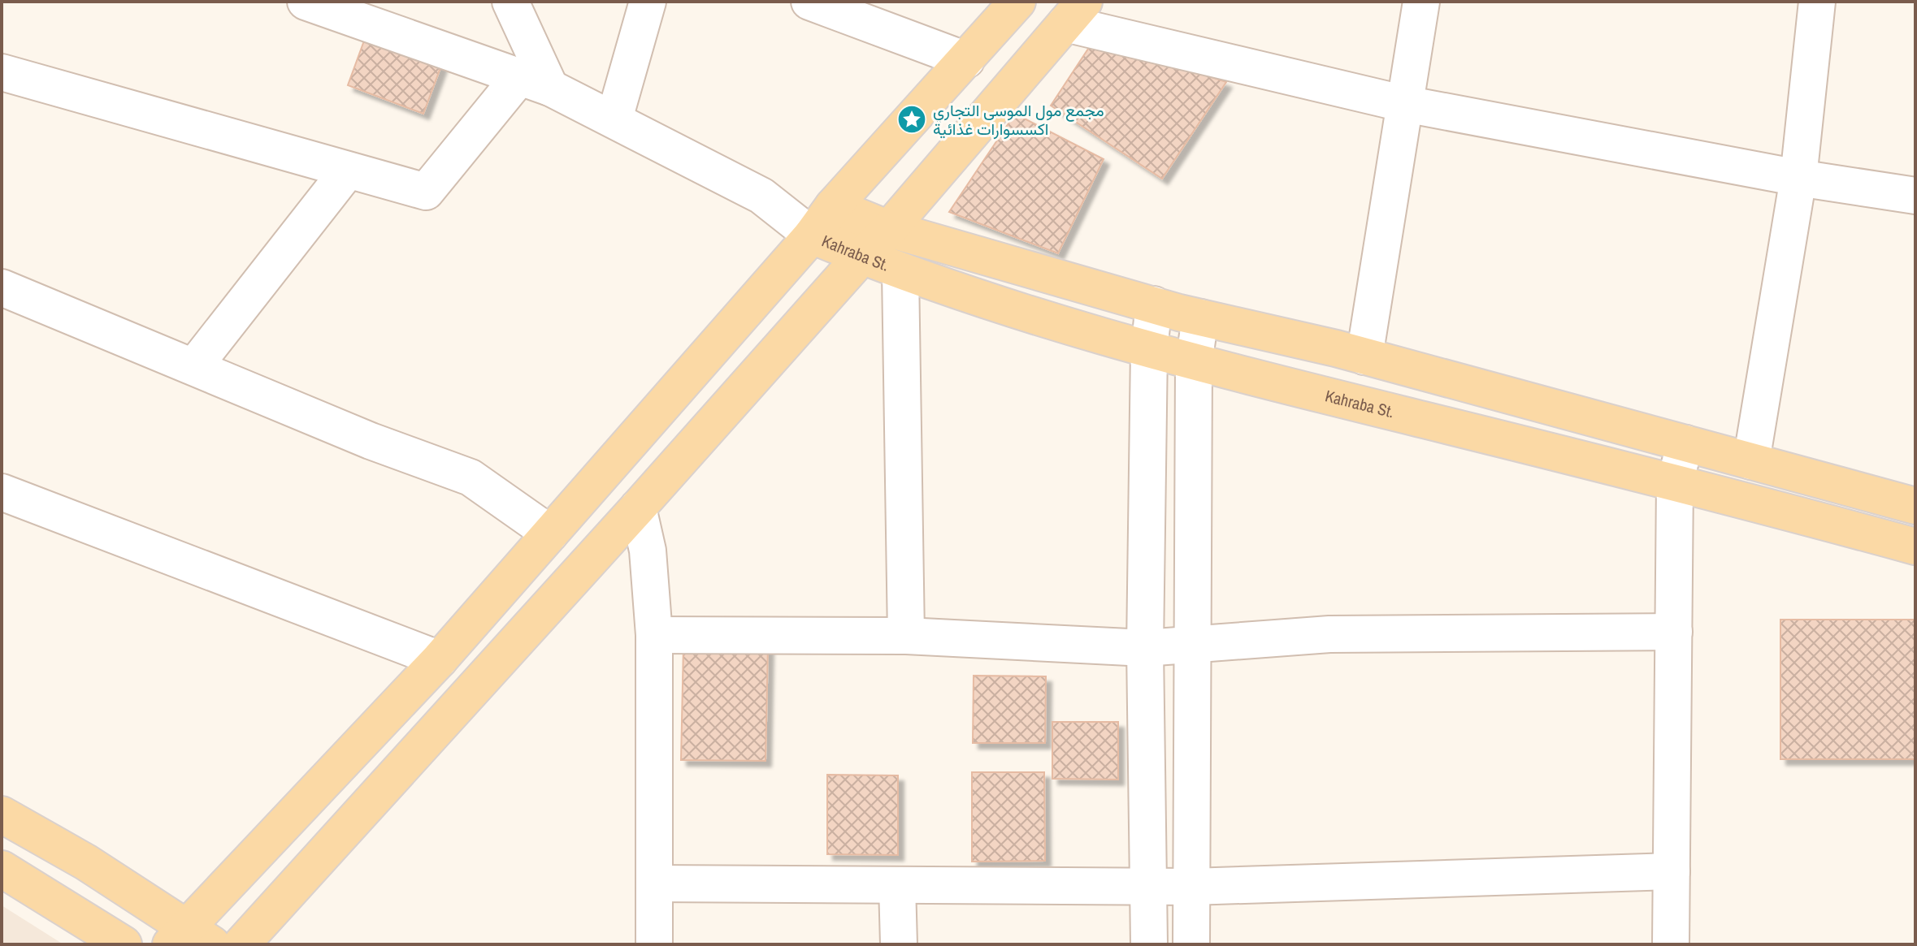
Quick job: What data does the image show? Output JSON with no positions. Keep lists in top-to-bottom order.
{
  "streets": {
    "main road": ["Kahraba St."]
  },
  "places": {
    "place": ["مجمع مول الموسى التجاري اكسسوارات غذائية"]
  }
}
